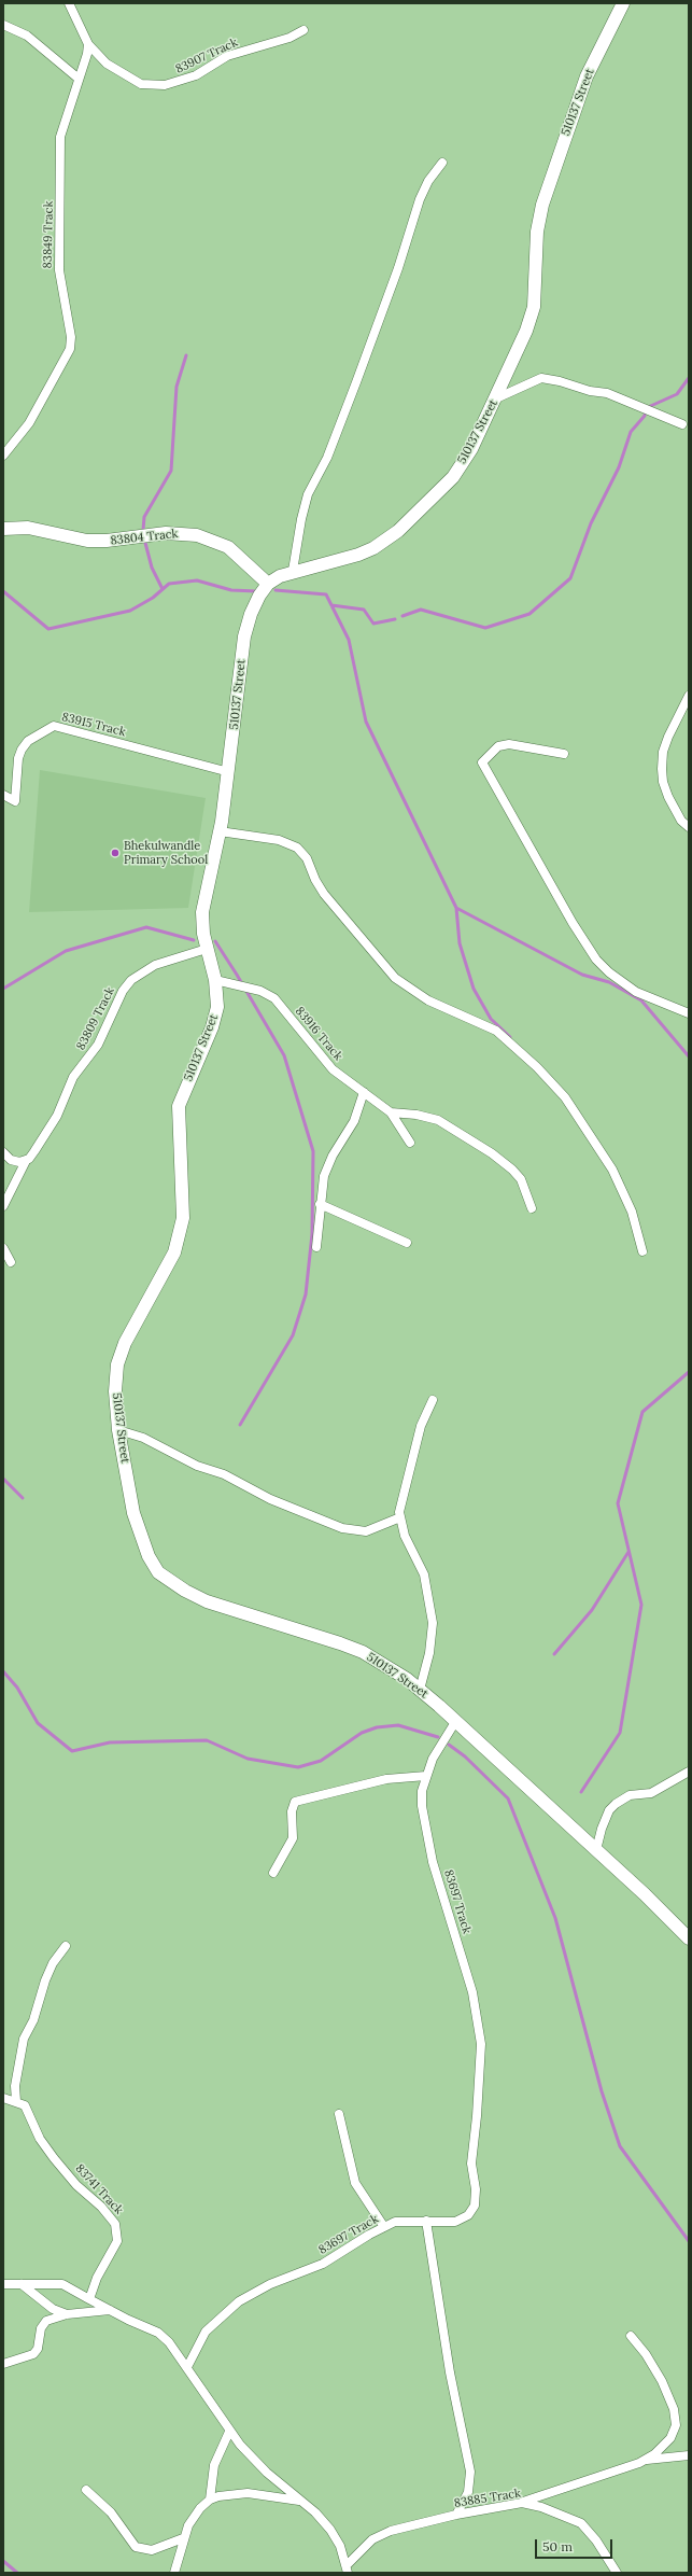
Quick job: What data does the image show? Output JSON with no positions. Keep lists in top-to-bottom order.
{
  "streets": {
    "street": [
      "83907 Track",
      "510137 Street",
      "83849 Track",
      "83804 Track",
      "83915 Track",
      "83809 Track",
      "83916 Track",
      "83697 Track",
      "83741 Track",
      "83885 Track"
    ]
  },
  "crossings": [
    ["83907 Track", "83849 Track"],
    ["510137 Street", "83804 Track"],
    ["510137 Street", "83915 Track"],
    ["510137 Street", "83809 Track"],
    ["510137 Street", "83916 Track"],
    ["510137 Street", "83697 Track"]
  ],
  "places": ["Bhekulwandle Primary School"],
  "scale_bar": "50 m"
}
